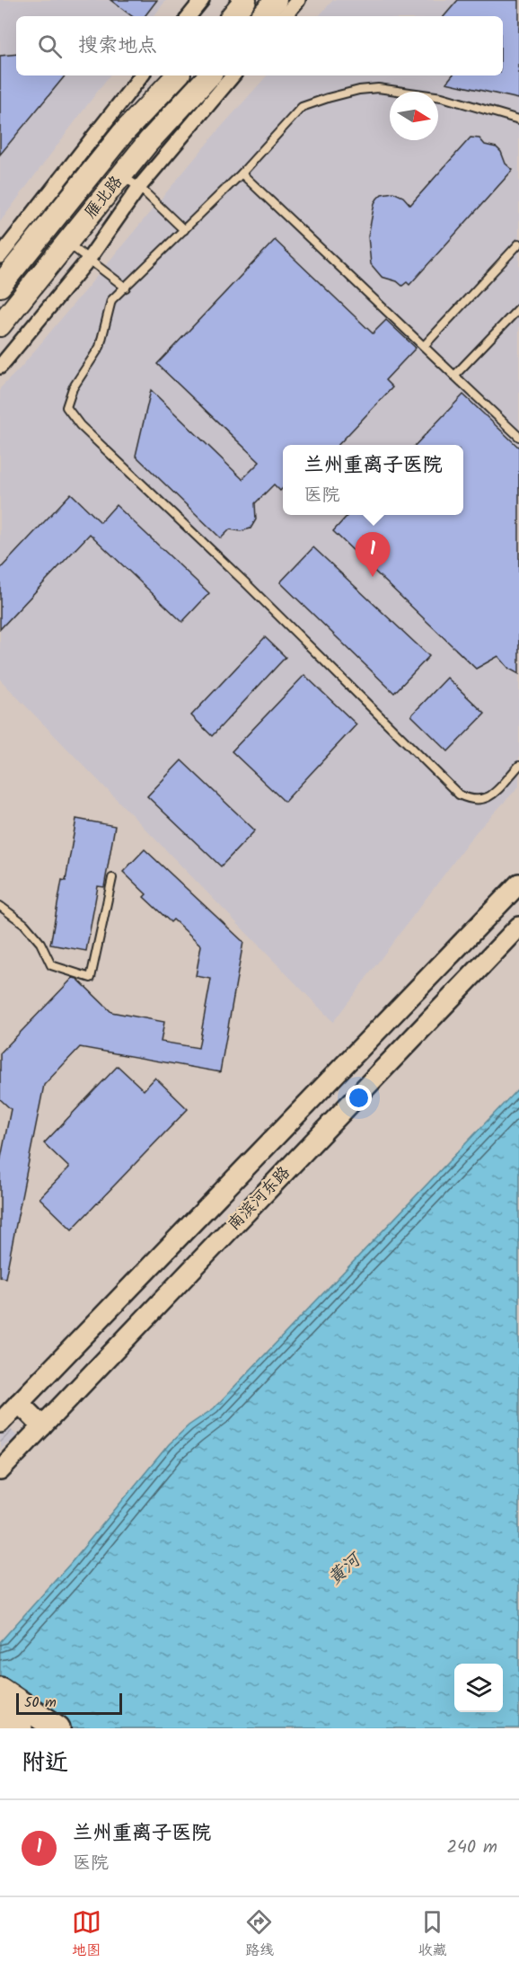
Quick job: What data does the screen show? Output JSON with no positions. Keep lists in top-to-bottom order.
{
  "streets": {
    "main road": ["雁北路", "南滨河东路"]
  },
  "water": ["黄河"],
  "scale_bar": "50 m",
  "north": "right",
  "page": {
    "search": "搜索地点",
    "popup": ["兰州重离子医院", "医院"],
    "pins": "1",
    "scale": "50 m",
    "heading": "附近",
    "list": [
      {
        "mark": "1",
        "name": "兰州重离子医院",
        "note": "医院",
        "value": "240 m"
      }
    ],
    "nav": ["地图", "路线", "收藏"]
  }
}
